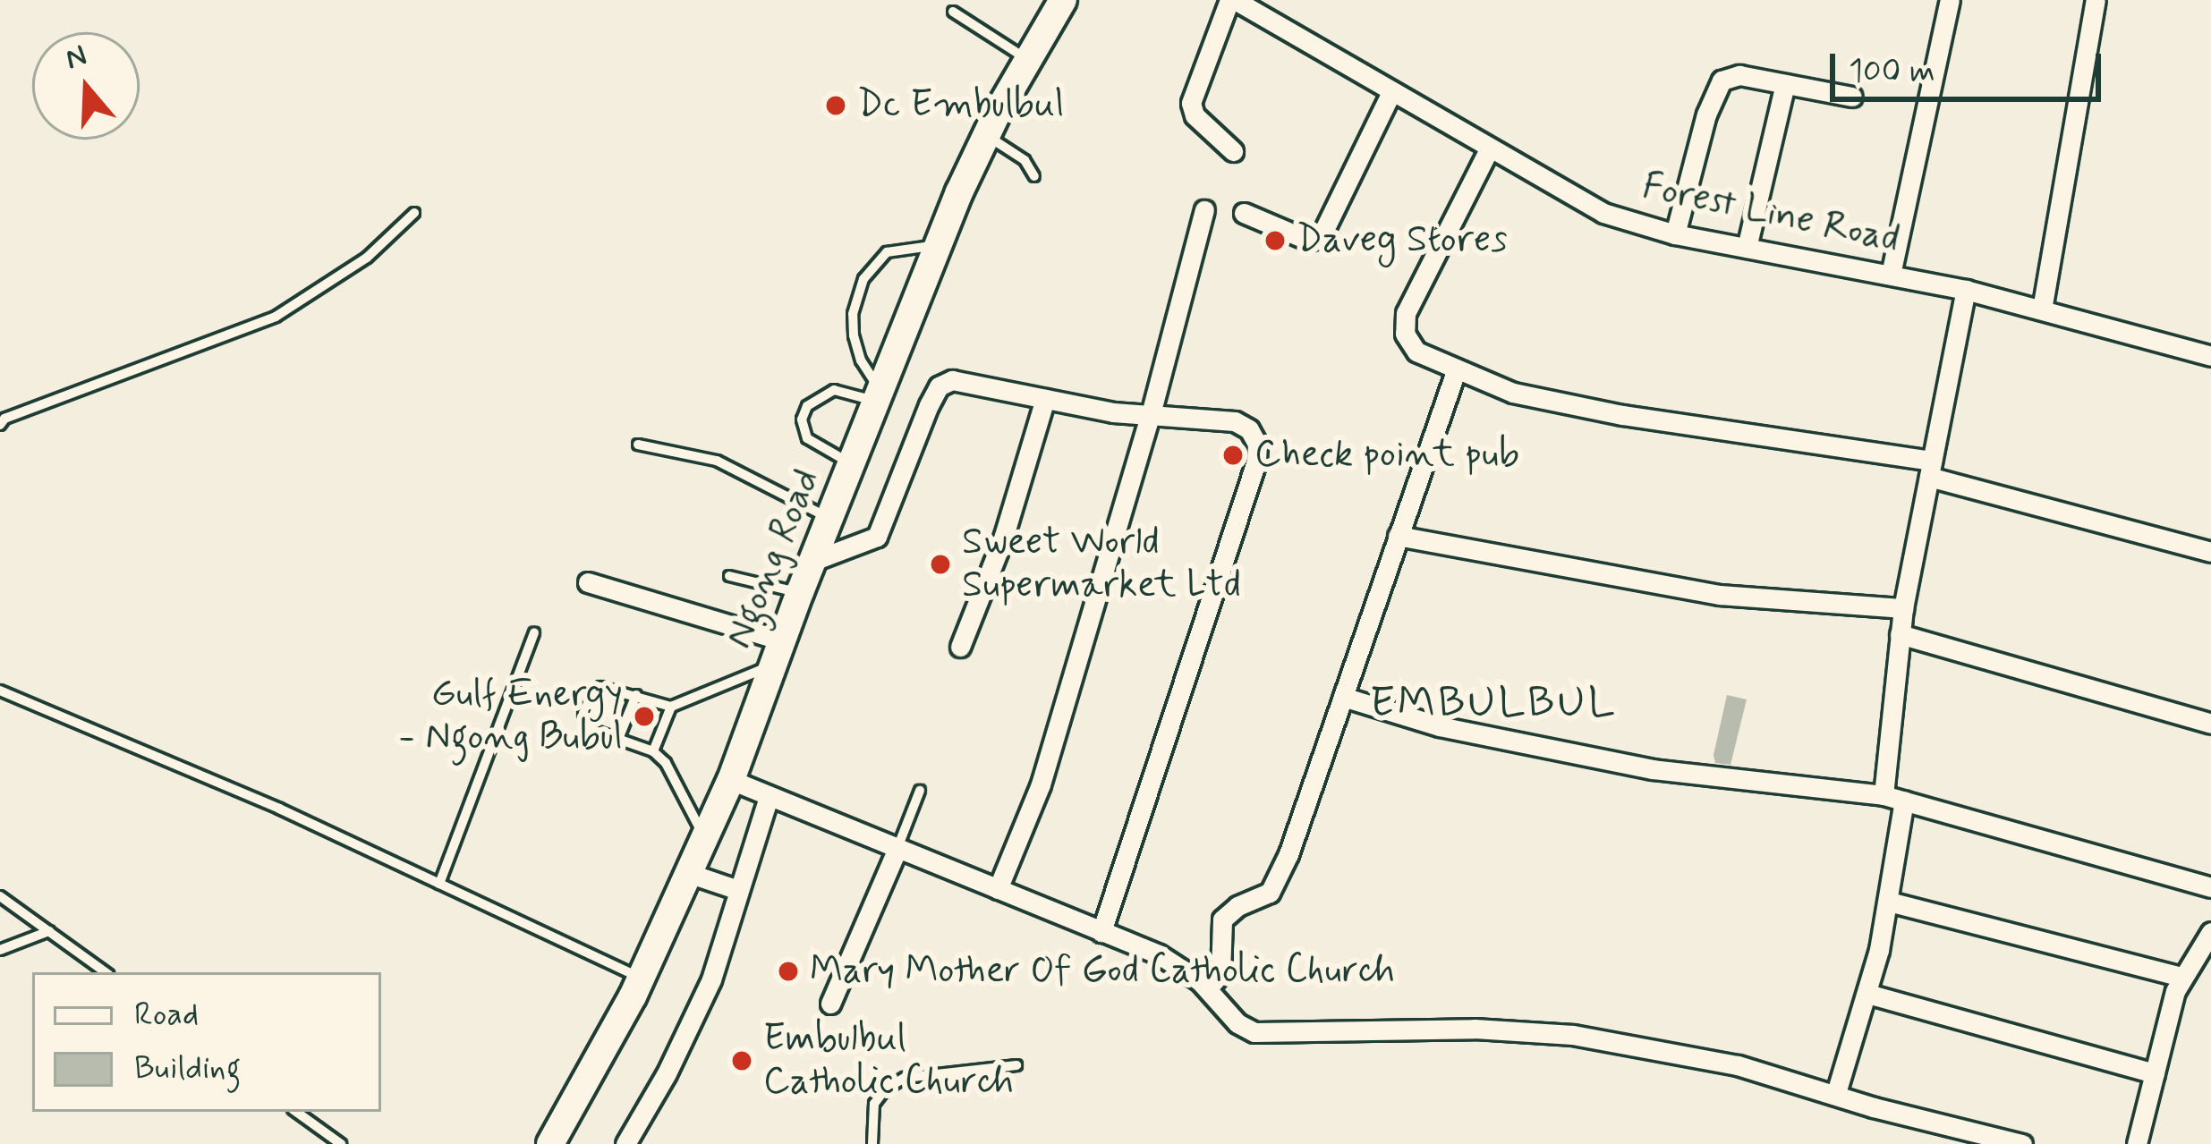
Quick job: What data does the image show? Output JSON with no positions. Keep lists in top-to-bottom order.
{
  "streets": {
    "main road": ["Ngong Road"],
    "street": ["Forest Line Road"]
  },
  "districts": ["EMBULBUL"],
  "places": [
    "Dc Embulbul",
    "Daveg Stores",
    "Check point pub",
    "Sweet World Supermarket Ltd",
    "Gulf Energy - Ngong Bubul",
    "Mary Mother Of God Catholic Church",
    "Embulbul Catholic Church"
  ],
  "legend": ["Road", "Building"],
  "scale_bar": "100 m",
  "north": "top"
}
